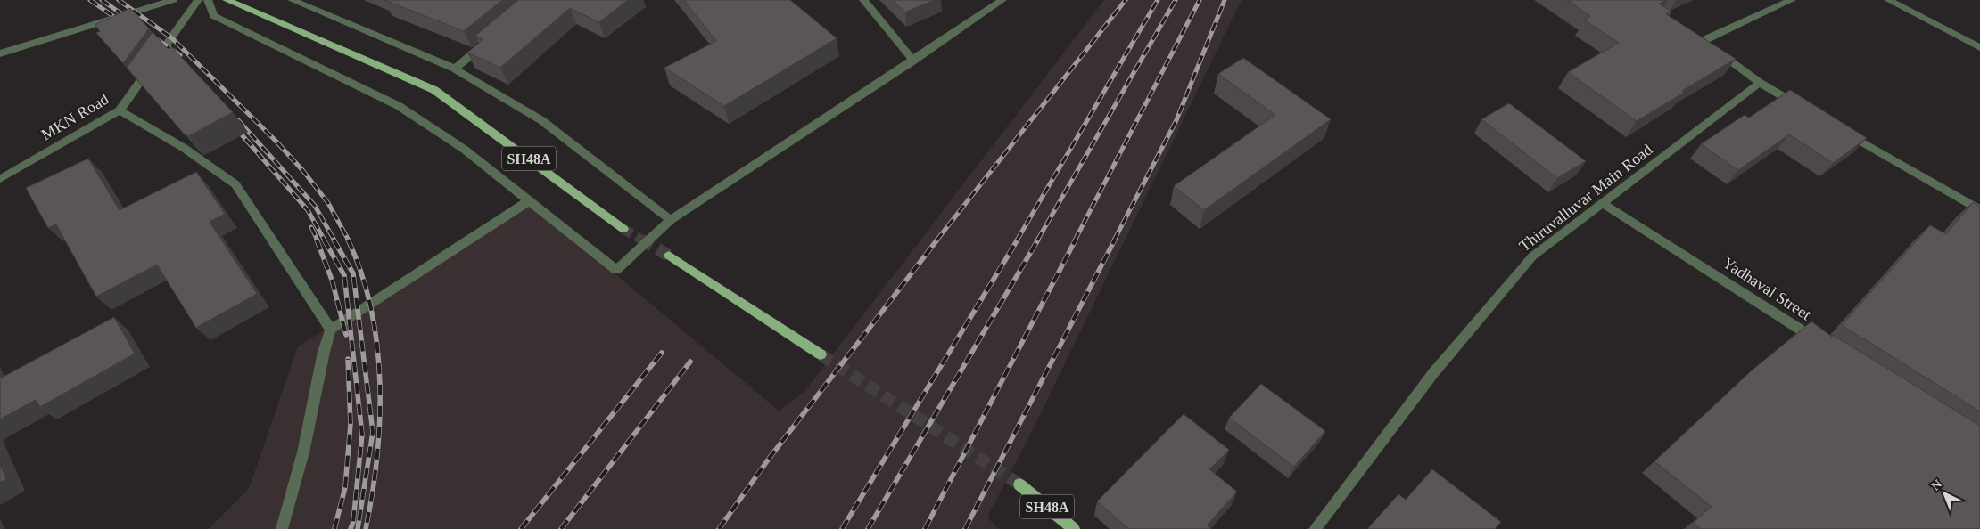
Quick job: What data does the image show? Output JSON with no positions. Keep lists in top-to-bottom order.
{
  "streets": {
    "main road": ["SH48A"],
    "street": ["MKN Road", "Thiruvalluvar Main Road", "Yadhaval Street"]
  },
  "crossings": [
    ["Thiruvalluvar Main Road", "Yadhaval Street"]
  ],
  "north": "top left"
}
